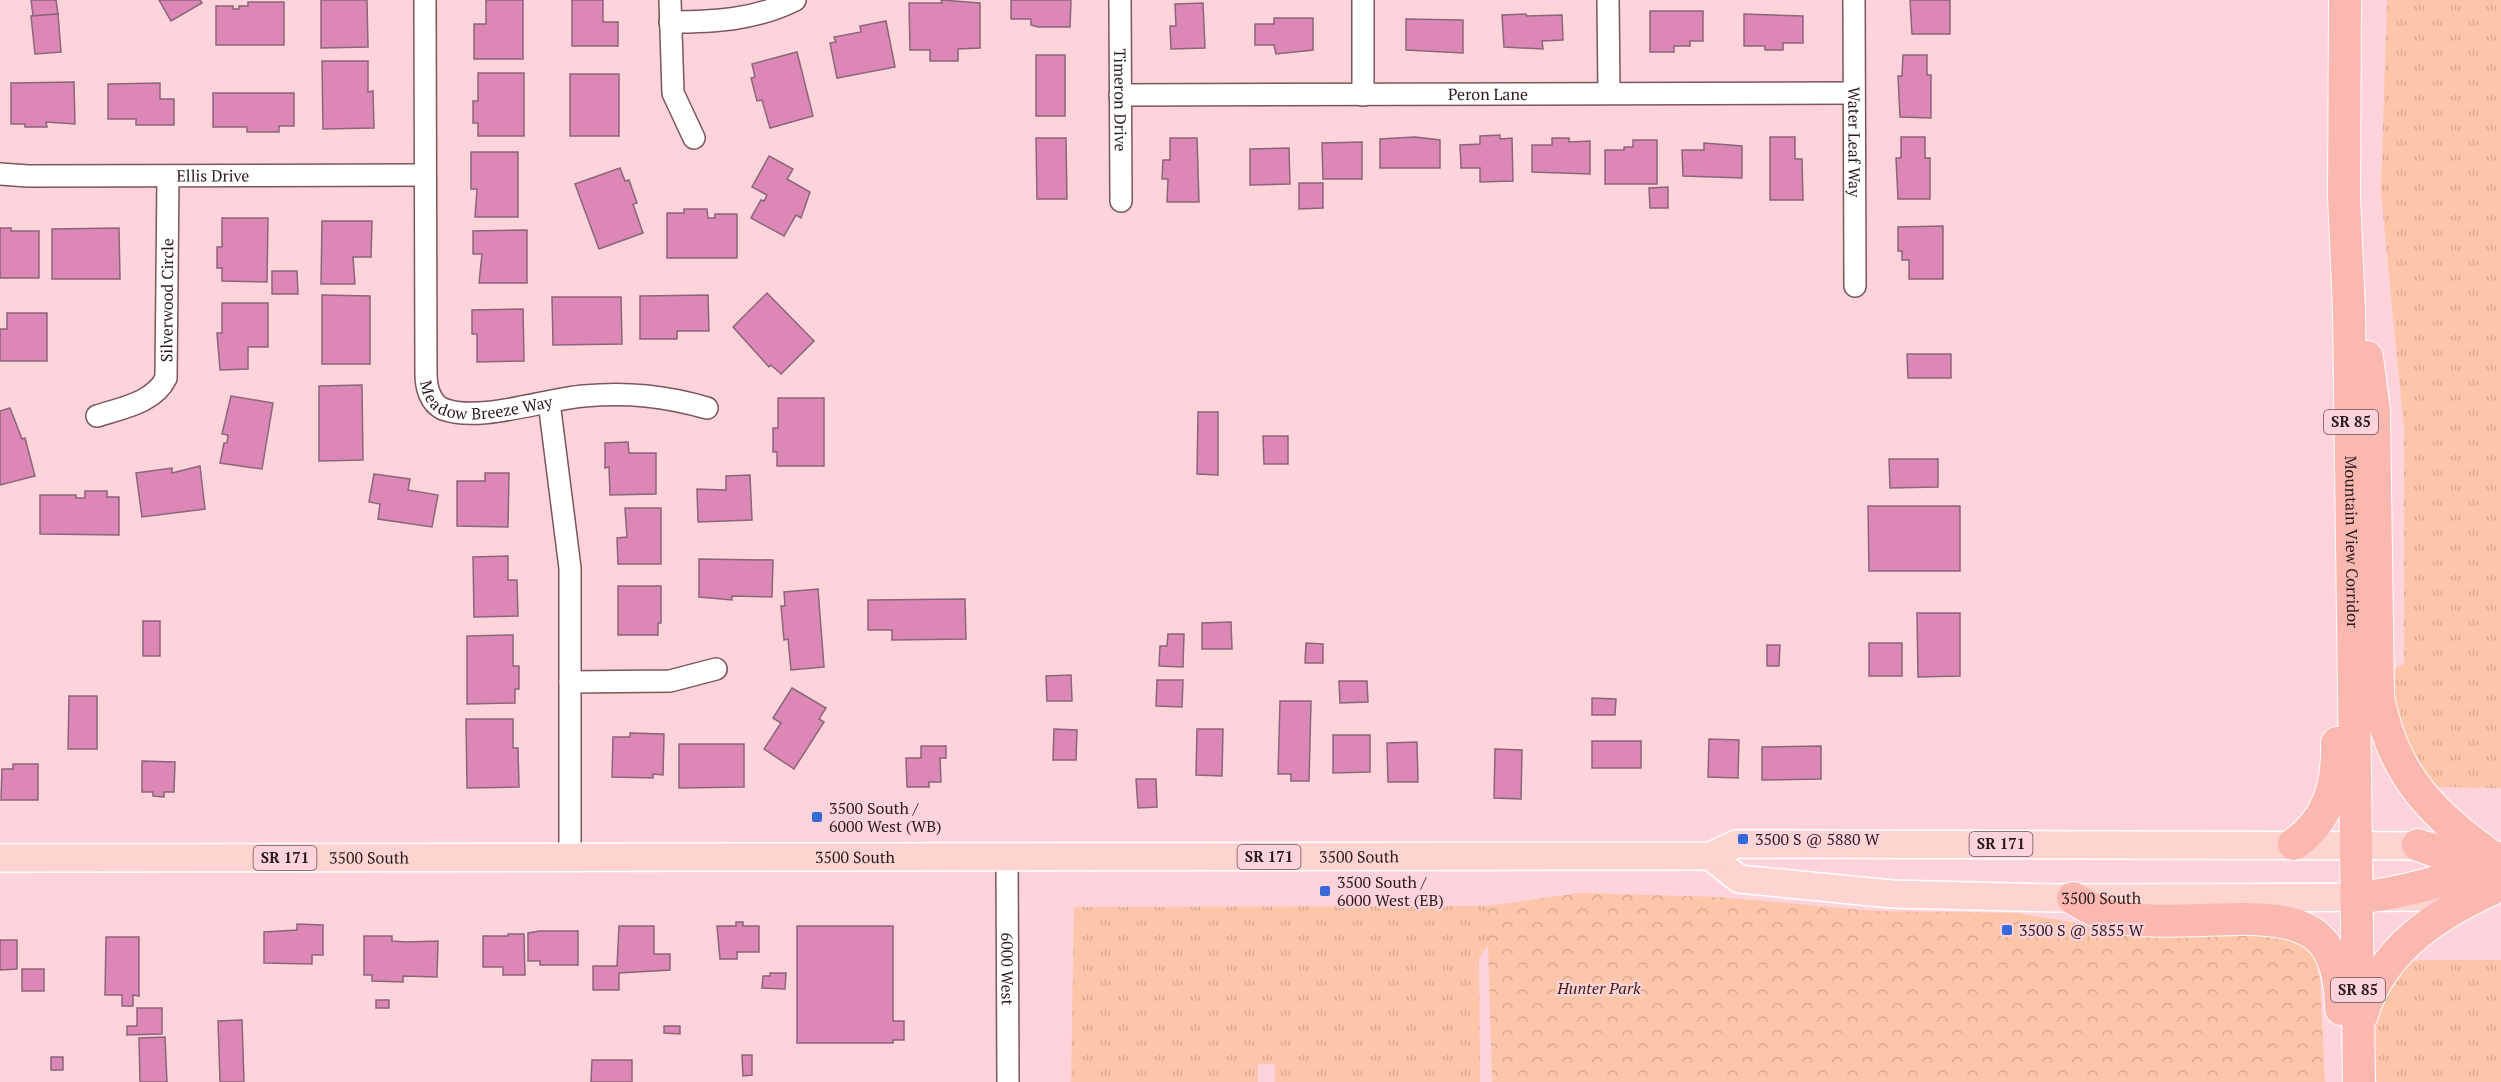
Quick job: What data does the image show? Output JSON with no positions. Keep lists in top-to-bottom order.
{
  "streets": {
    "highway": ["SR 85", "Mountain View Corridor"],
    "main road": ["SR 171", "3500 South"],
    "street": [
      "Peron Lane",
      "Timeron Drive",
      "Water Leaf Way",
      "Ellis Drive",
      "Silverwood Circle",
      "Meadow Breeze Way",
      "6000 West"
    ]
  },
  "crossings": [
    ["Peron Lane", "Timeron Drive"],
    ["Peron Lane", "Water Leaf Way"],
    ["Ellis Drive", "Silverwood Circle"],
    ["Ellis Drive", "Meadow Breeze Way"],
    ["Meadow Breeze Way", "3500 South"],
    ["Mountain View Corridor", "3500 South"],
    ["3500 South", "6000 West"]
  ],
  "parks": ["Hunter Park"],
  "places": {
    "transit": [
      "3500 South / 6000 West (WB)",
      "3500 S @ 5880 W",
      "3500 South / 6000 West (EB)",
      "3500 S @ 5855 W"
    ]
  }
}
